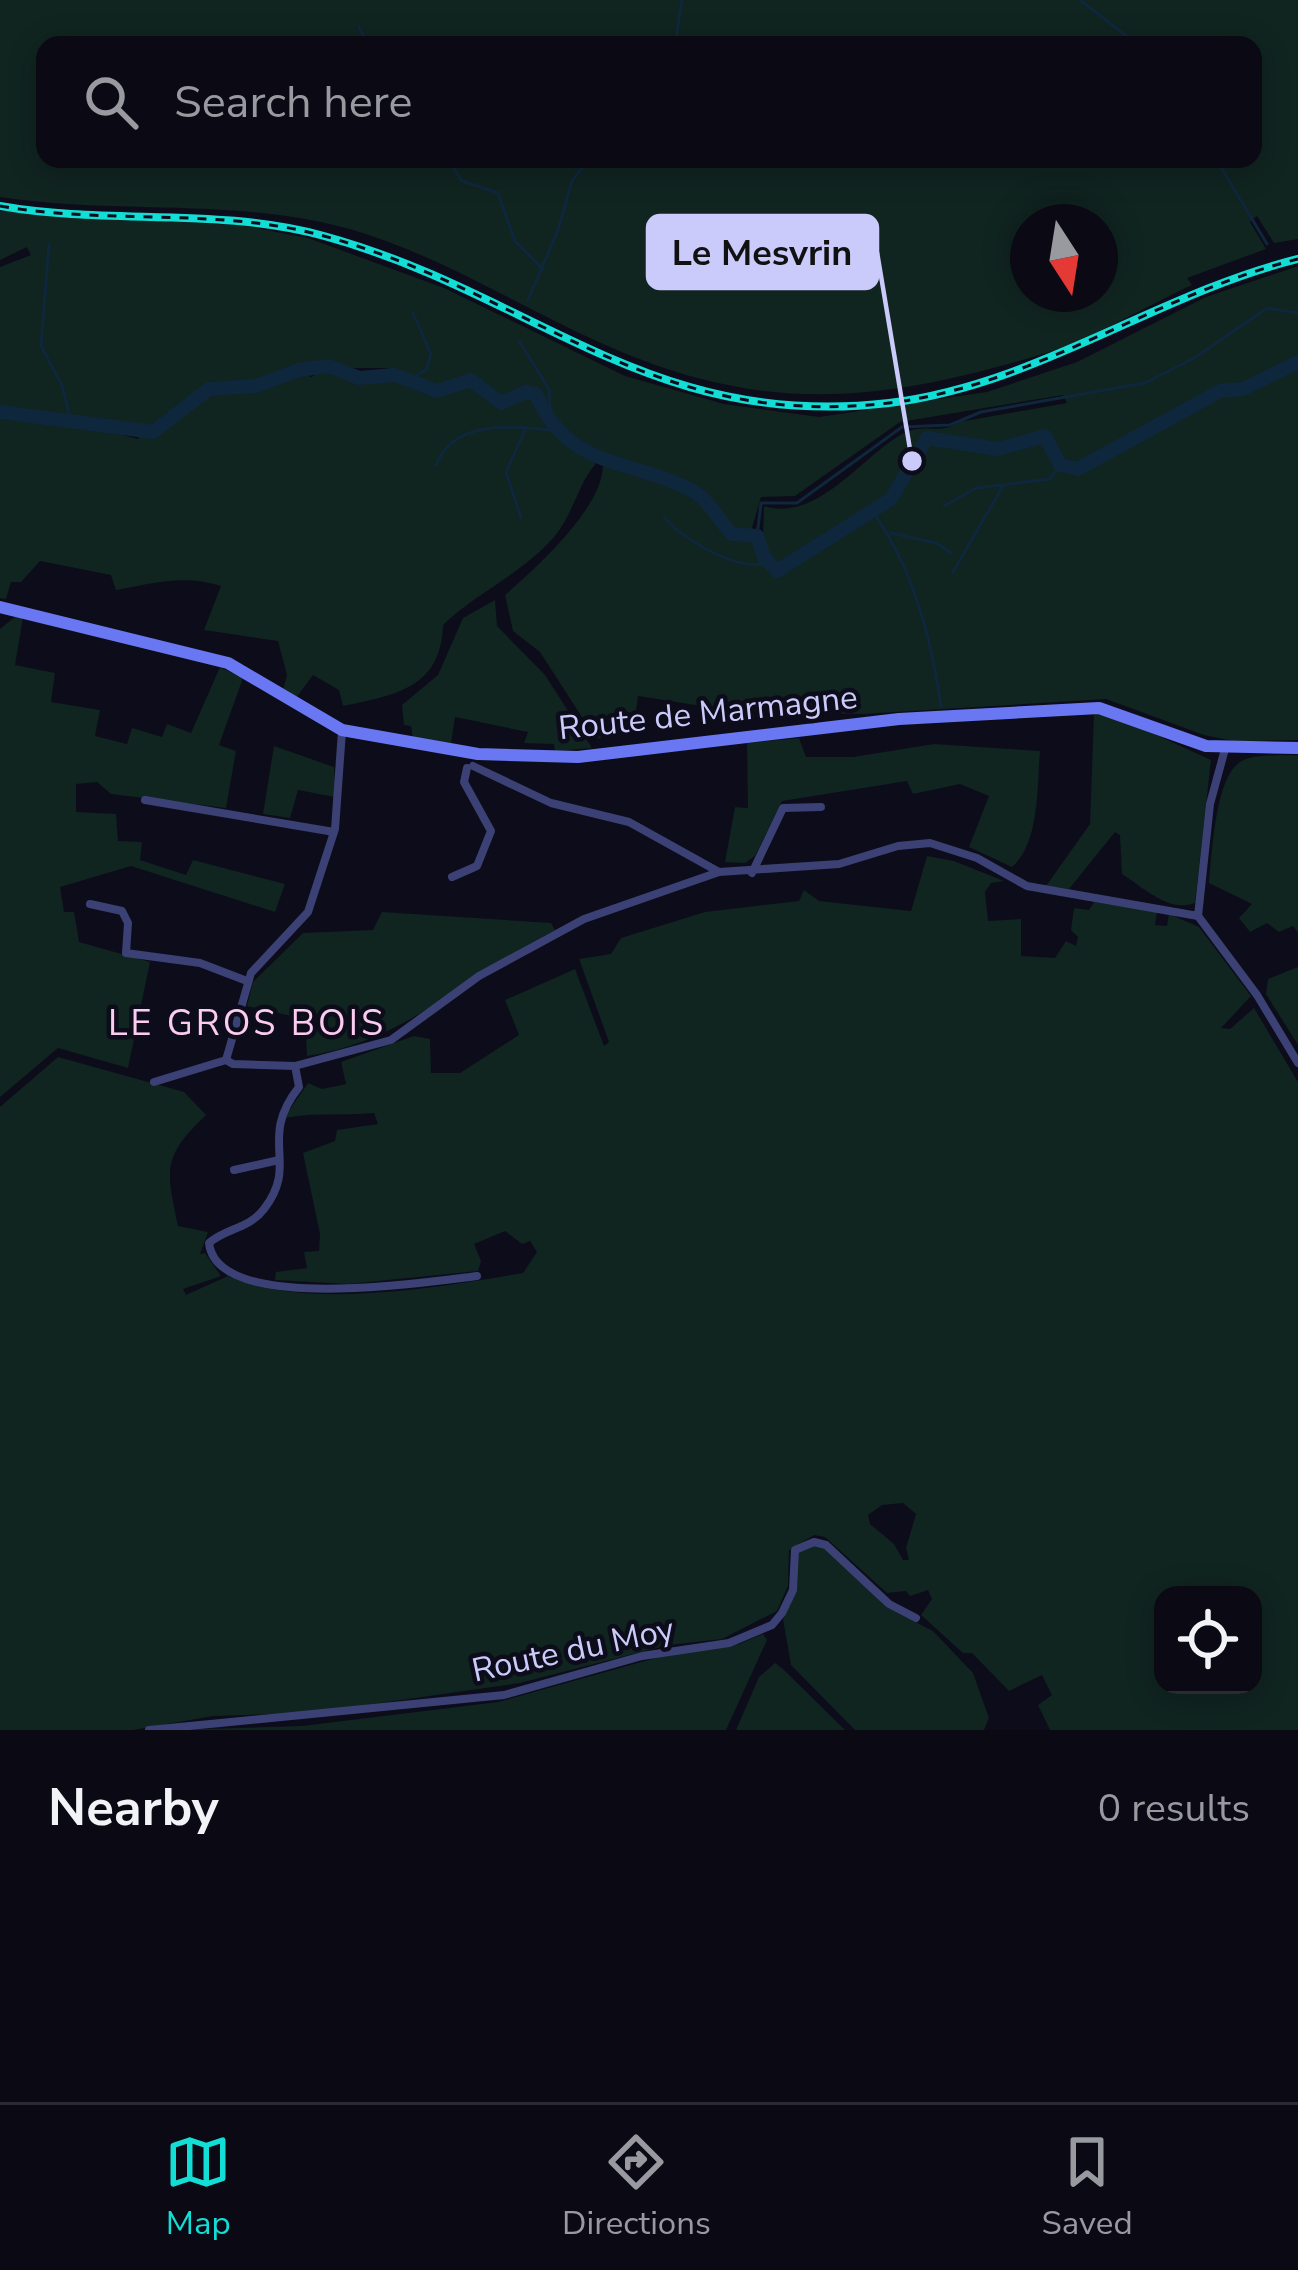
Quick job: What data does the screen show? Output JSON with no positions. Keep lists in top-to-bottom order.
{
  "streets": {
    "main road": ["Route de Marmagne"],
    "street": ["Route du Moy"]
  },
  "districts": ["LE GROS BOIS"],
  "places": ["Le Mesvrin"],
  "north": "bottom",
  "page": {
    "search": "Search here",
    "heading": ["Nearby", "0 results"],
    "nav": ["Map", "Directions", "Saved"]
  }
}
